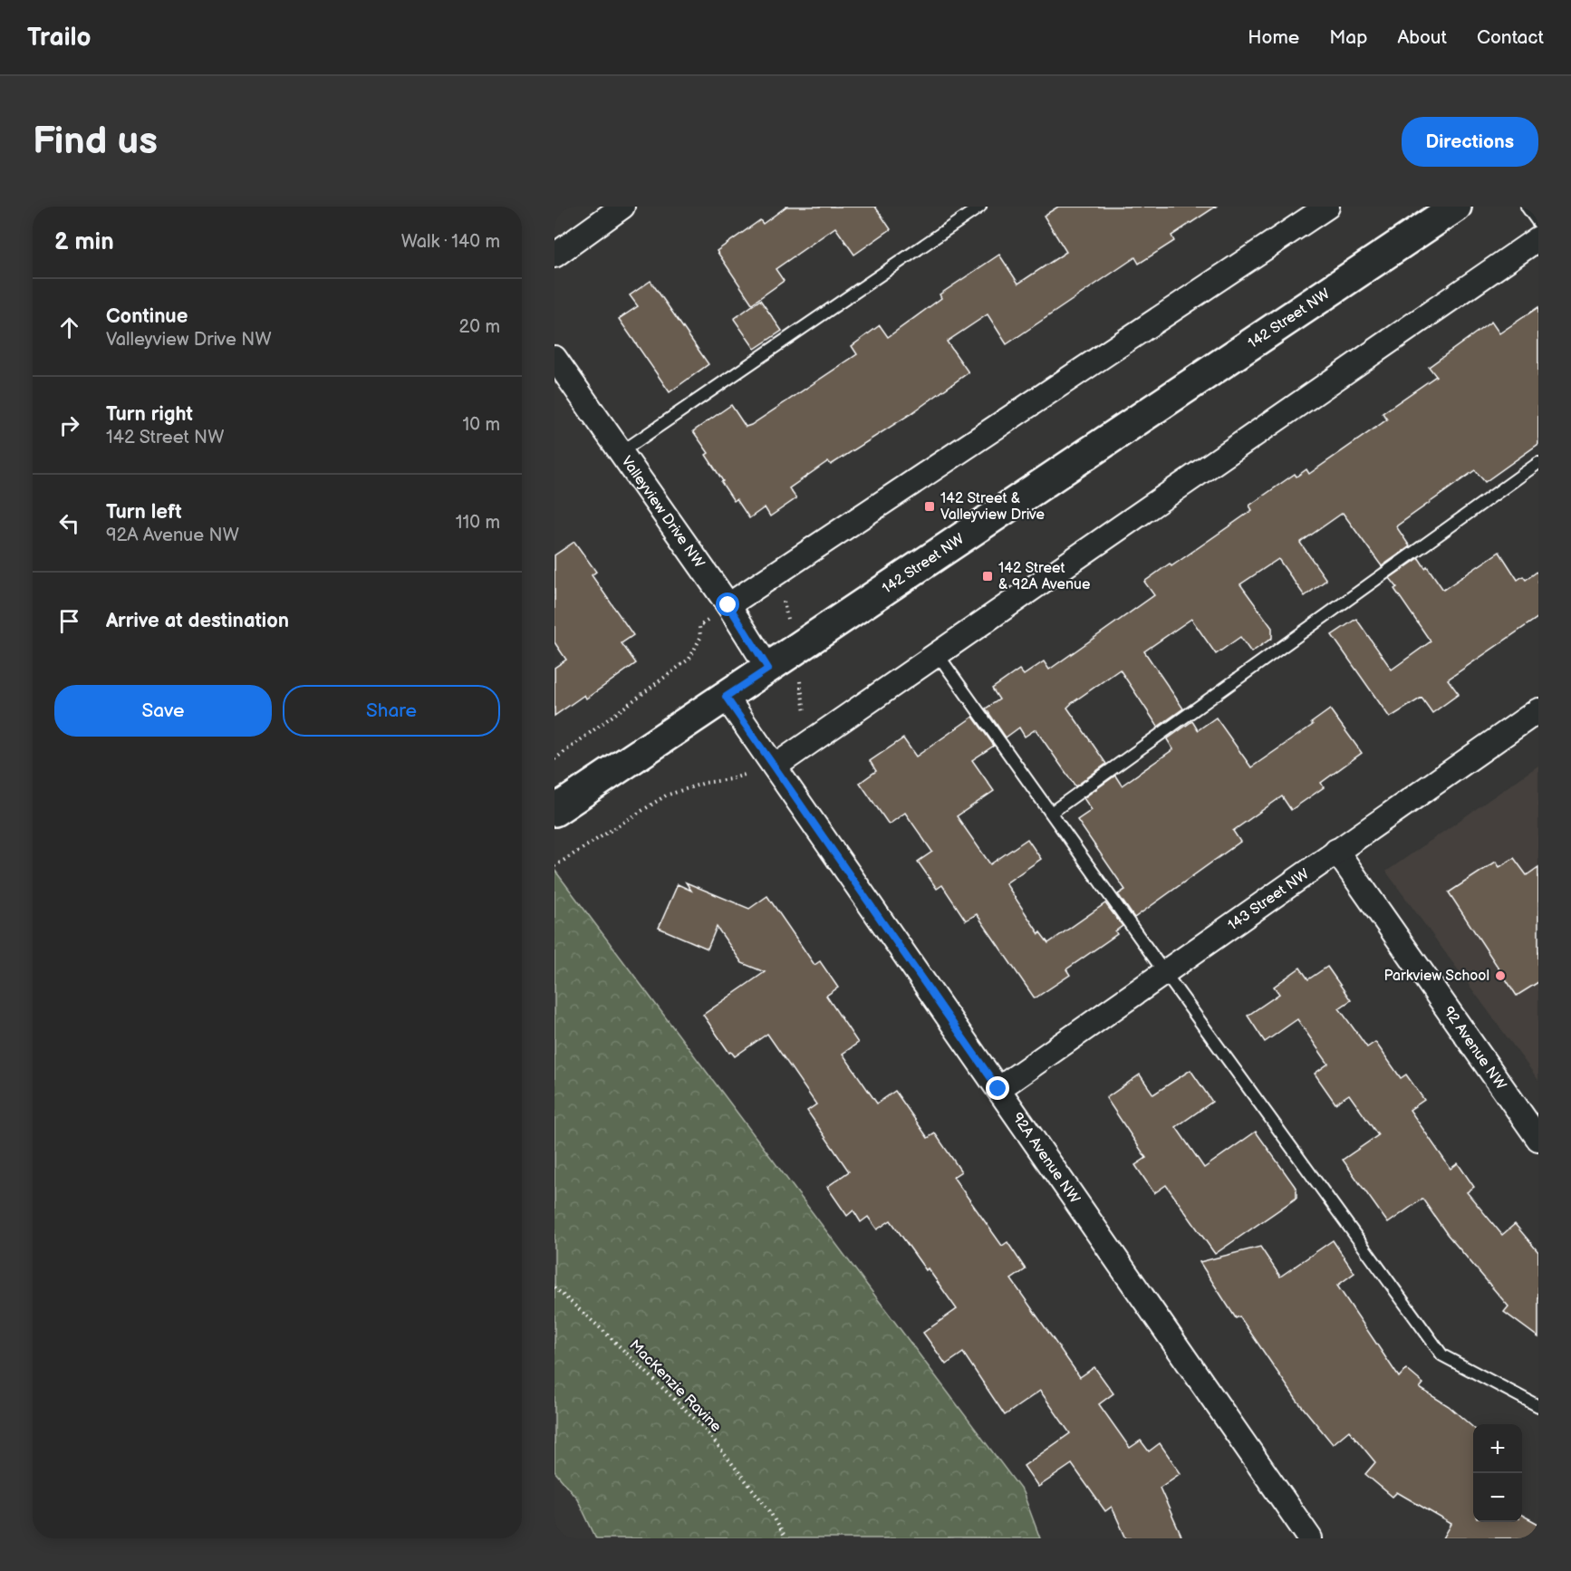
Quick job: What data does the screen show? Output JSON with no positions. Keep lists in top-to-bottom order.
{
  "streets": {
    "main road": ["142 Street NW"],
    "street": [
      "Valleyview Drive NW",
      "143 Street NW",
      "92 Avenue NW",
      "92A Avenue NW"
    ],
    "path": ["MacKenzie Ravine"]
  },
  "crossings": [
    ["142 Street NW", "Valleyview Drive NW"],
    ["142 Street NW", "92A Avenue NW"],
    ["143 Street NW", "92 Avenue NW"],
    ["143 Street NW", "92A Avenue NW"]
  ],
  "places": {
    "transit": ["142 Street & Valleyview Drive", "142 Street & 92A Avenue"],
    "other": ["Parkview School"]
  },
  "page": {
    "header": "Trailo",
    "nav": [
      "Home",
      "Map",
      "About",
      "Contact"
    ],
    "buttons": [
      "Directions",
      ["Save", "Share"]
    ],
    "title": "Find us",
    "heading": ["2 min", "Walk · 140 m"],
    "list": [
      ["Continue", "Valleyview Drive NW", "20 m"],
      ["Turn right", "142 Street NW", "10 m"],
      ["Turn left", "92A Avenue NW", "110 m"],
      "Arrive at destination"
    ],
    "map_buttons": ["+", "−"]
  }
}
